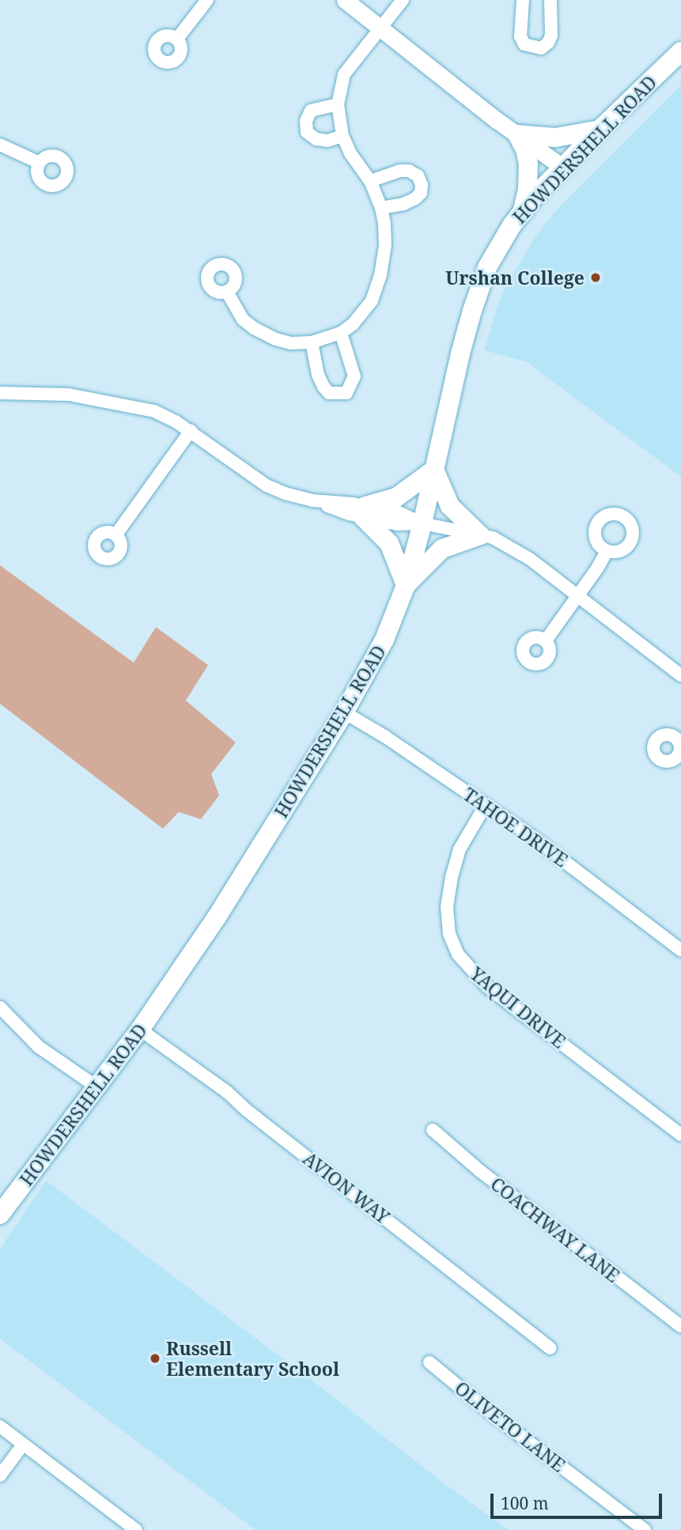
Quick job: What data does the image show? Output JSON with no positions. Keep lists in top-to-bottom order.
{
  "streets": {
    "main road": ["HOWDERSHELL ROAD"],
    "street": [
      "TAHOE DRIVE",
      "YAQUI DRIVE",
      "AVION WAY",
      "COACHWAY LANE",
      "OLIVETO LANE"
    ]
  },
  "crossings": [
    ["HOWDERSHELL ROAD", "TAHOE DRIVE"],
    ["HOWDERSHELL ROAD", "AVION WAY"],
    ["TAHOE DRIVE", "YAQUI DRIVE"]
  ],
  "places": ["Urshan College", "Russell Elementary School"],
  "scale_bar": "100 m"
}
